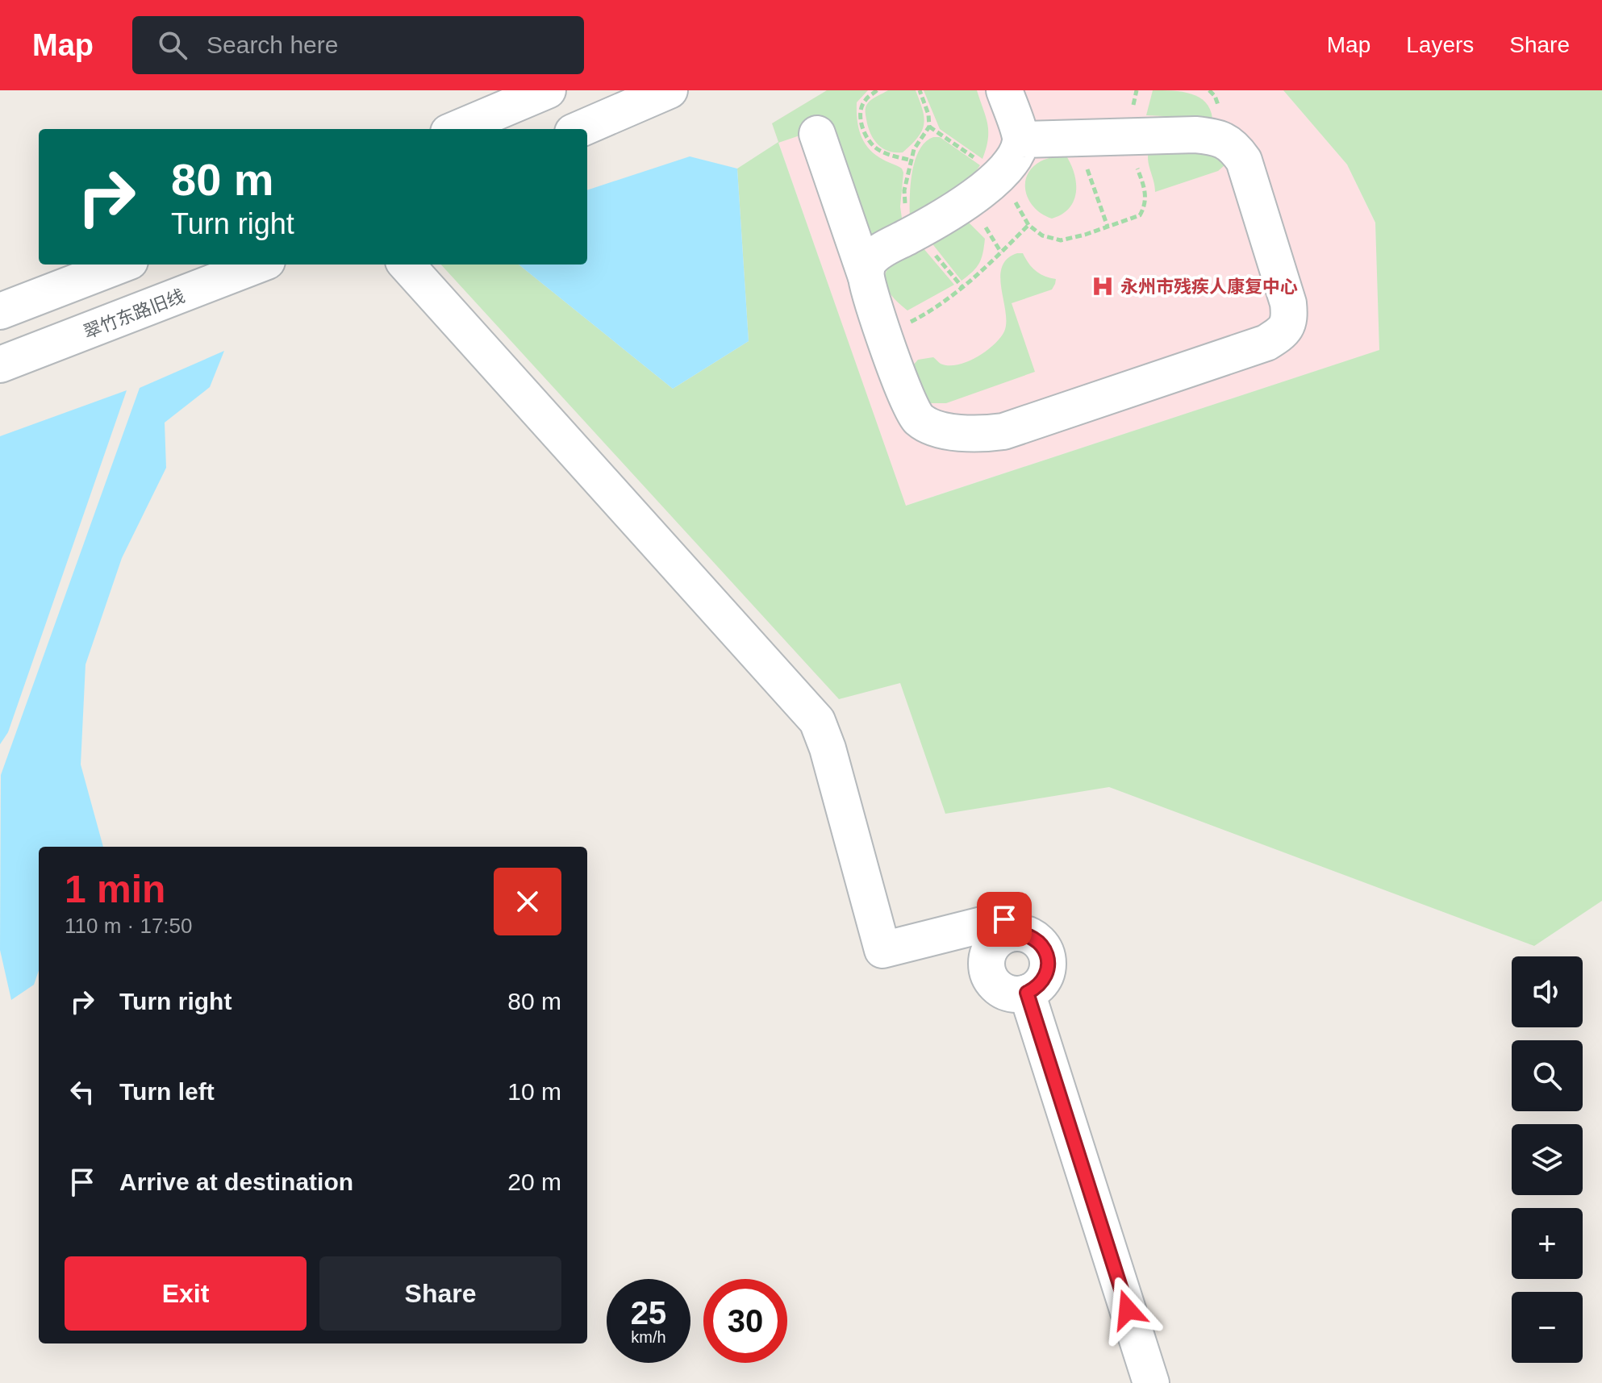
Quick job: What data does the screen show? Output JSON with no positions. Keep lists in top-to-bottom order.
{
  "streets": {
    "street": ["翠竹东路旧线"]
  },
  "places": {
    "hospital": ["永州市残疾人康复中心"]
  },
  "page": {
    "header": "Map",
    "search": "Search here",
    "nav": ["Map", "Layers", "Share"],
    "turn": ["80 m", "Turn right"],
    "heading": ["1 min", "110 m · 17:50"],
    "map_buttons": ["+", "−"],
    "list": [
      {
        "name": "Turn right",
        "value": "80 m"
      },
      {
        "name": "Turn left",
        "value": "10 m"
      },
      {
        "name": "Arrive at destination",
        "value": "20 m"
      }
    ],
    "buttons": ["Exit", "Share"],
    "speed": "25 km/h",
    "limit": "30"
  }
}
